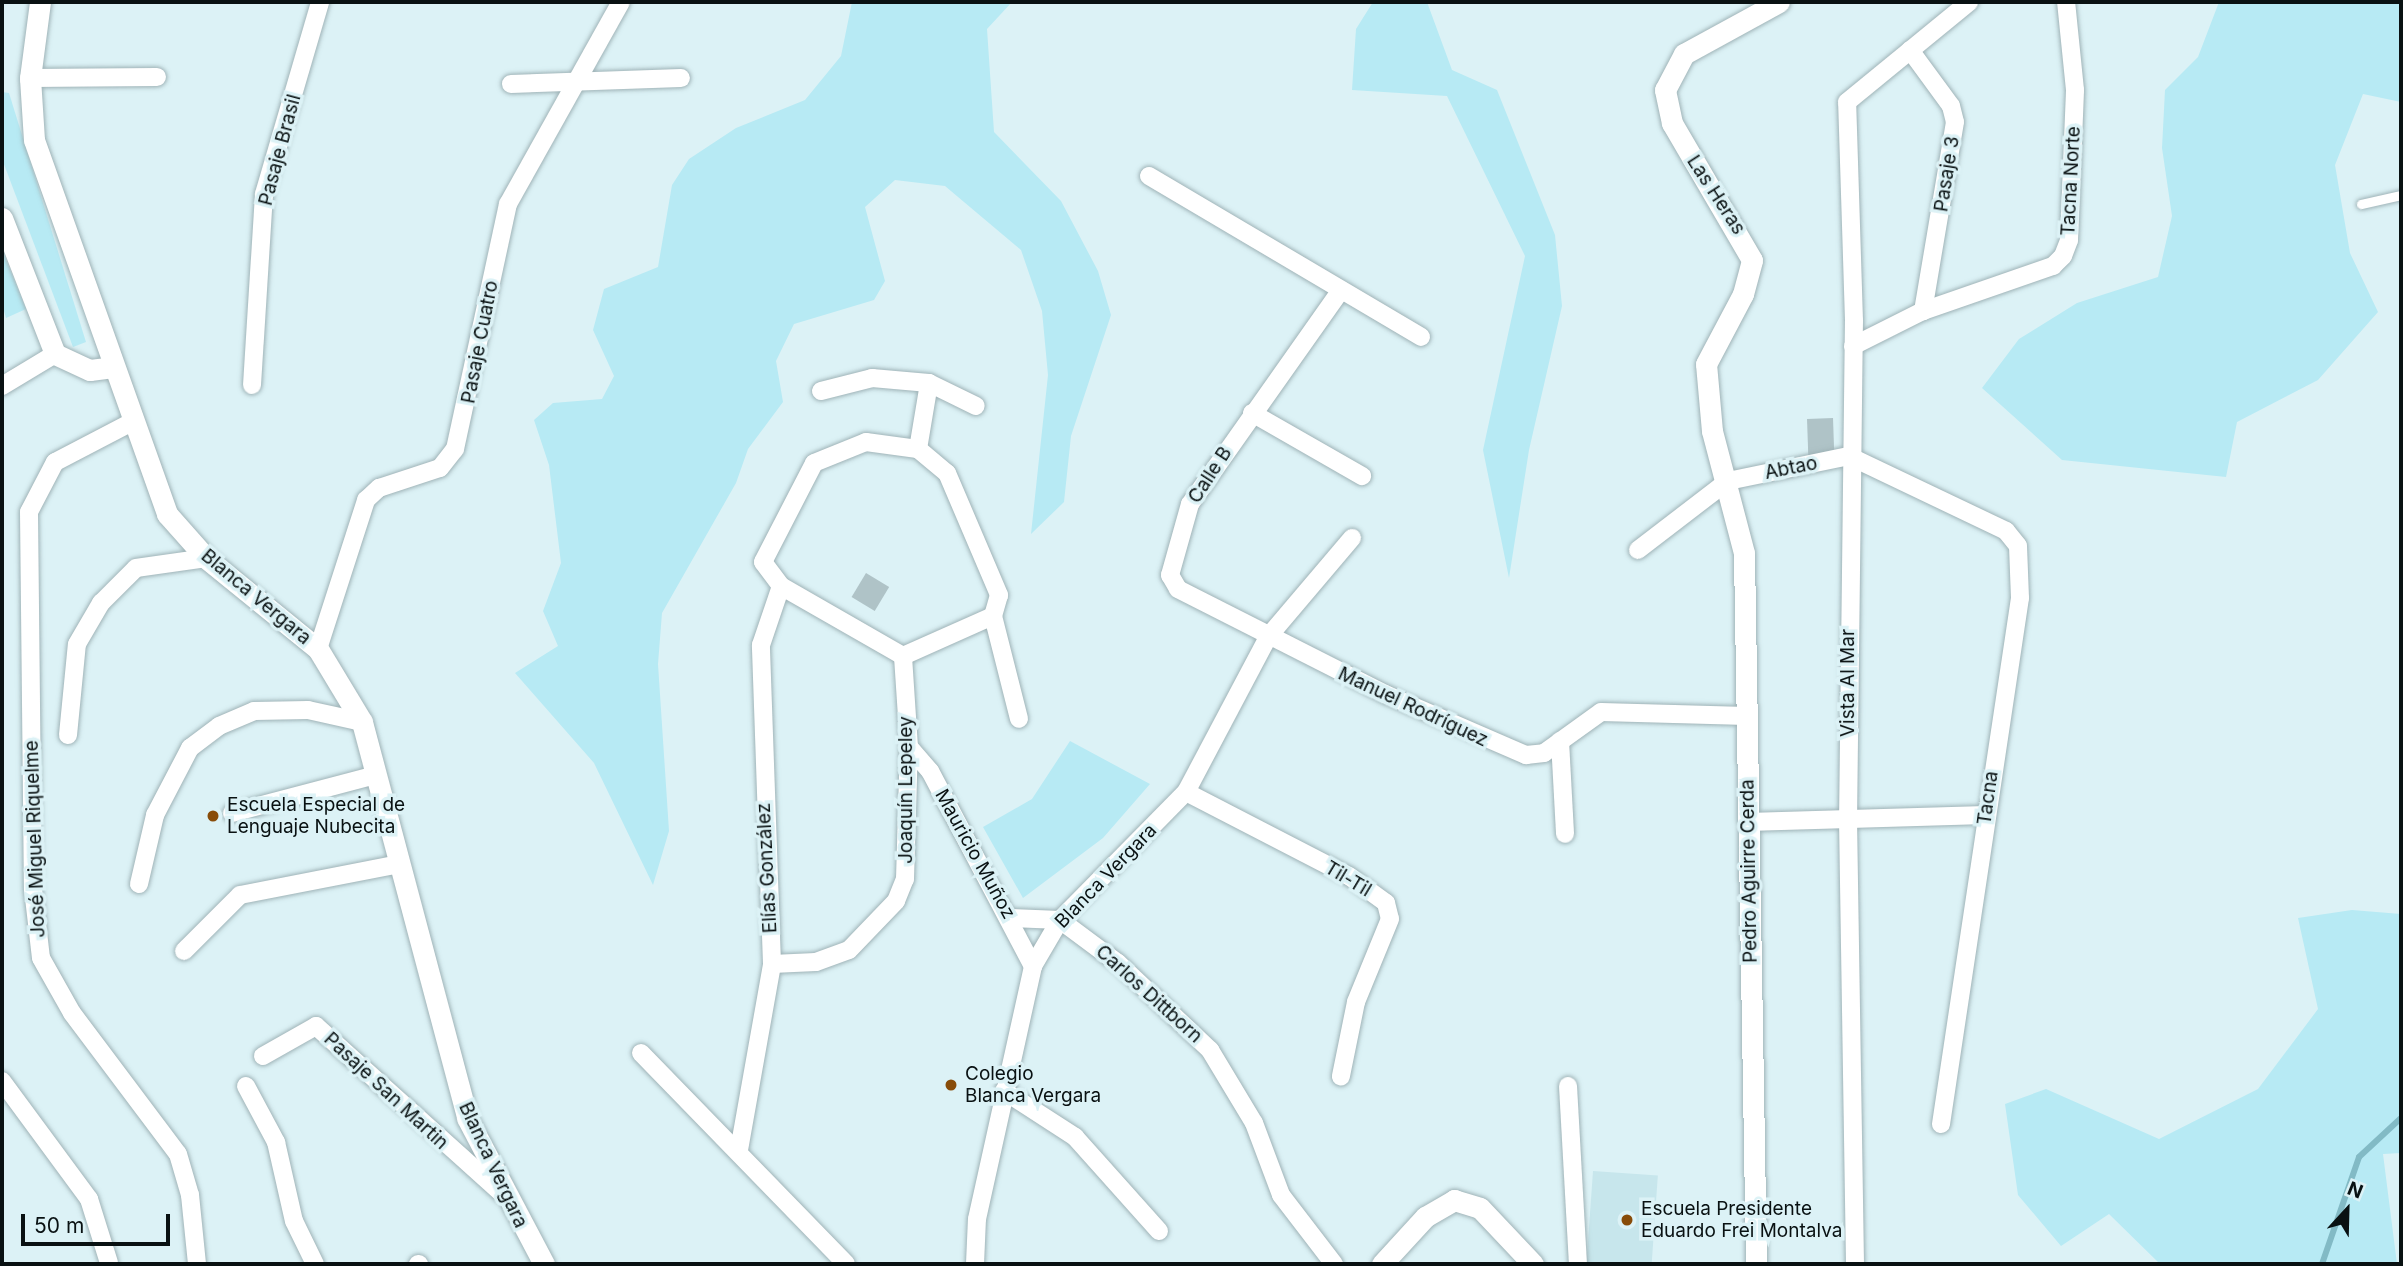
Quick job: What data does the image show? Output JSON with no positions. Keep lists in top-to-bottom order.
{
  "streets": {
    "street": [
      "Pasaje Brasil",
      "Pasaje 3",
      "Tacna Norte",
      "Las Heras",
      "Pasaje Cuatro",
      "Abtao",
      "Calle B",
      "Blanca Vergara",
      "Vista Al Mar",
      "Manuel Rodríguez",
      "Joaquín Lepeley",
      "Tacna",
      "José Miguel Riquelme",
      "Mauricio Muñoz",
      "Elías González",
      "Pedro Aguirre Cerda",
      "Til-Til",
      "Carlos Dittborn",
      "Pasaje San Martin"
    ]
  },
  "crossings": [
    ["Pasaje 3", "Tacna Norte"],
    ["Pasaje 3", "Vista Al Mar"],
    ["Tacna Norte", "Vista Al Mar"],
    ["Las Heras", "Abtao"],
    ["Las Heras", "Pedro Aguirre Cerda"],
    ["Pasaje Cuatro", "Blanca Vergara"],
    ["Abtao", "Vista Al Mar"],
    ["Abtao", "Tacna"],
    ["Abtao", "Pedro Aguirre Cerda"],
    ["Calle B", "Blanca Vergara"],
    ["Calle B", "Manuel Rodríguez"],
    ["Blanca Vergara", "Manuel Rodríguez"],
    ["Blanca Vergara", "José Miguel Riquelme"],
    ["Blanca Vergara", "Mauricio Muñoz"],
    ["Blanca Vergara", "Til-Til"],
    ["Blanca Vergara", "Carlos Dittborn"],
    ["Blanca Vergara", "Pasaje San Martin"],
    ["Vista Al Mar", "Tacna"],
    ["Manuel Rodríguez", "Pedro Aguirre Cerda"],
    ["Joaquín Lepeley", "Mauricio Muñoz"],
    ["Joaquín Lepeley", "Elías González"]
  ],
  "places": ["Escuela Especial de Lenguaje Nubecita", "Colegio Blanca Vergara", "Escuela Presidente Eduardo Frei Montalva"],
  "scale_bar": "50 m",
  "north": "top"
}
